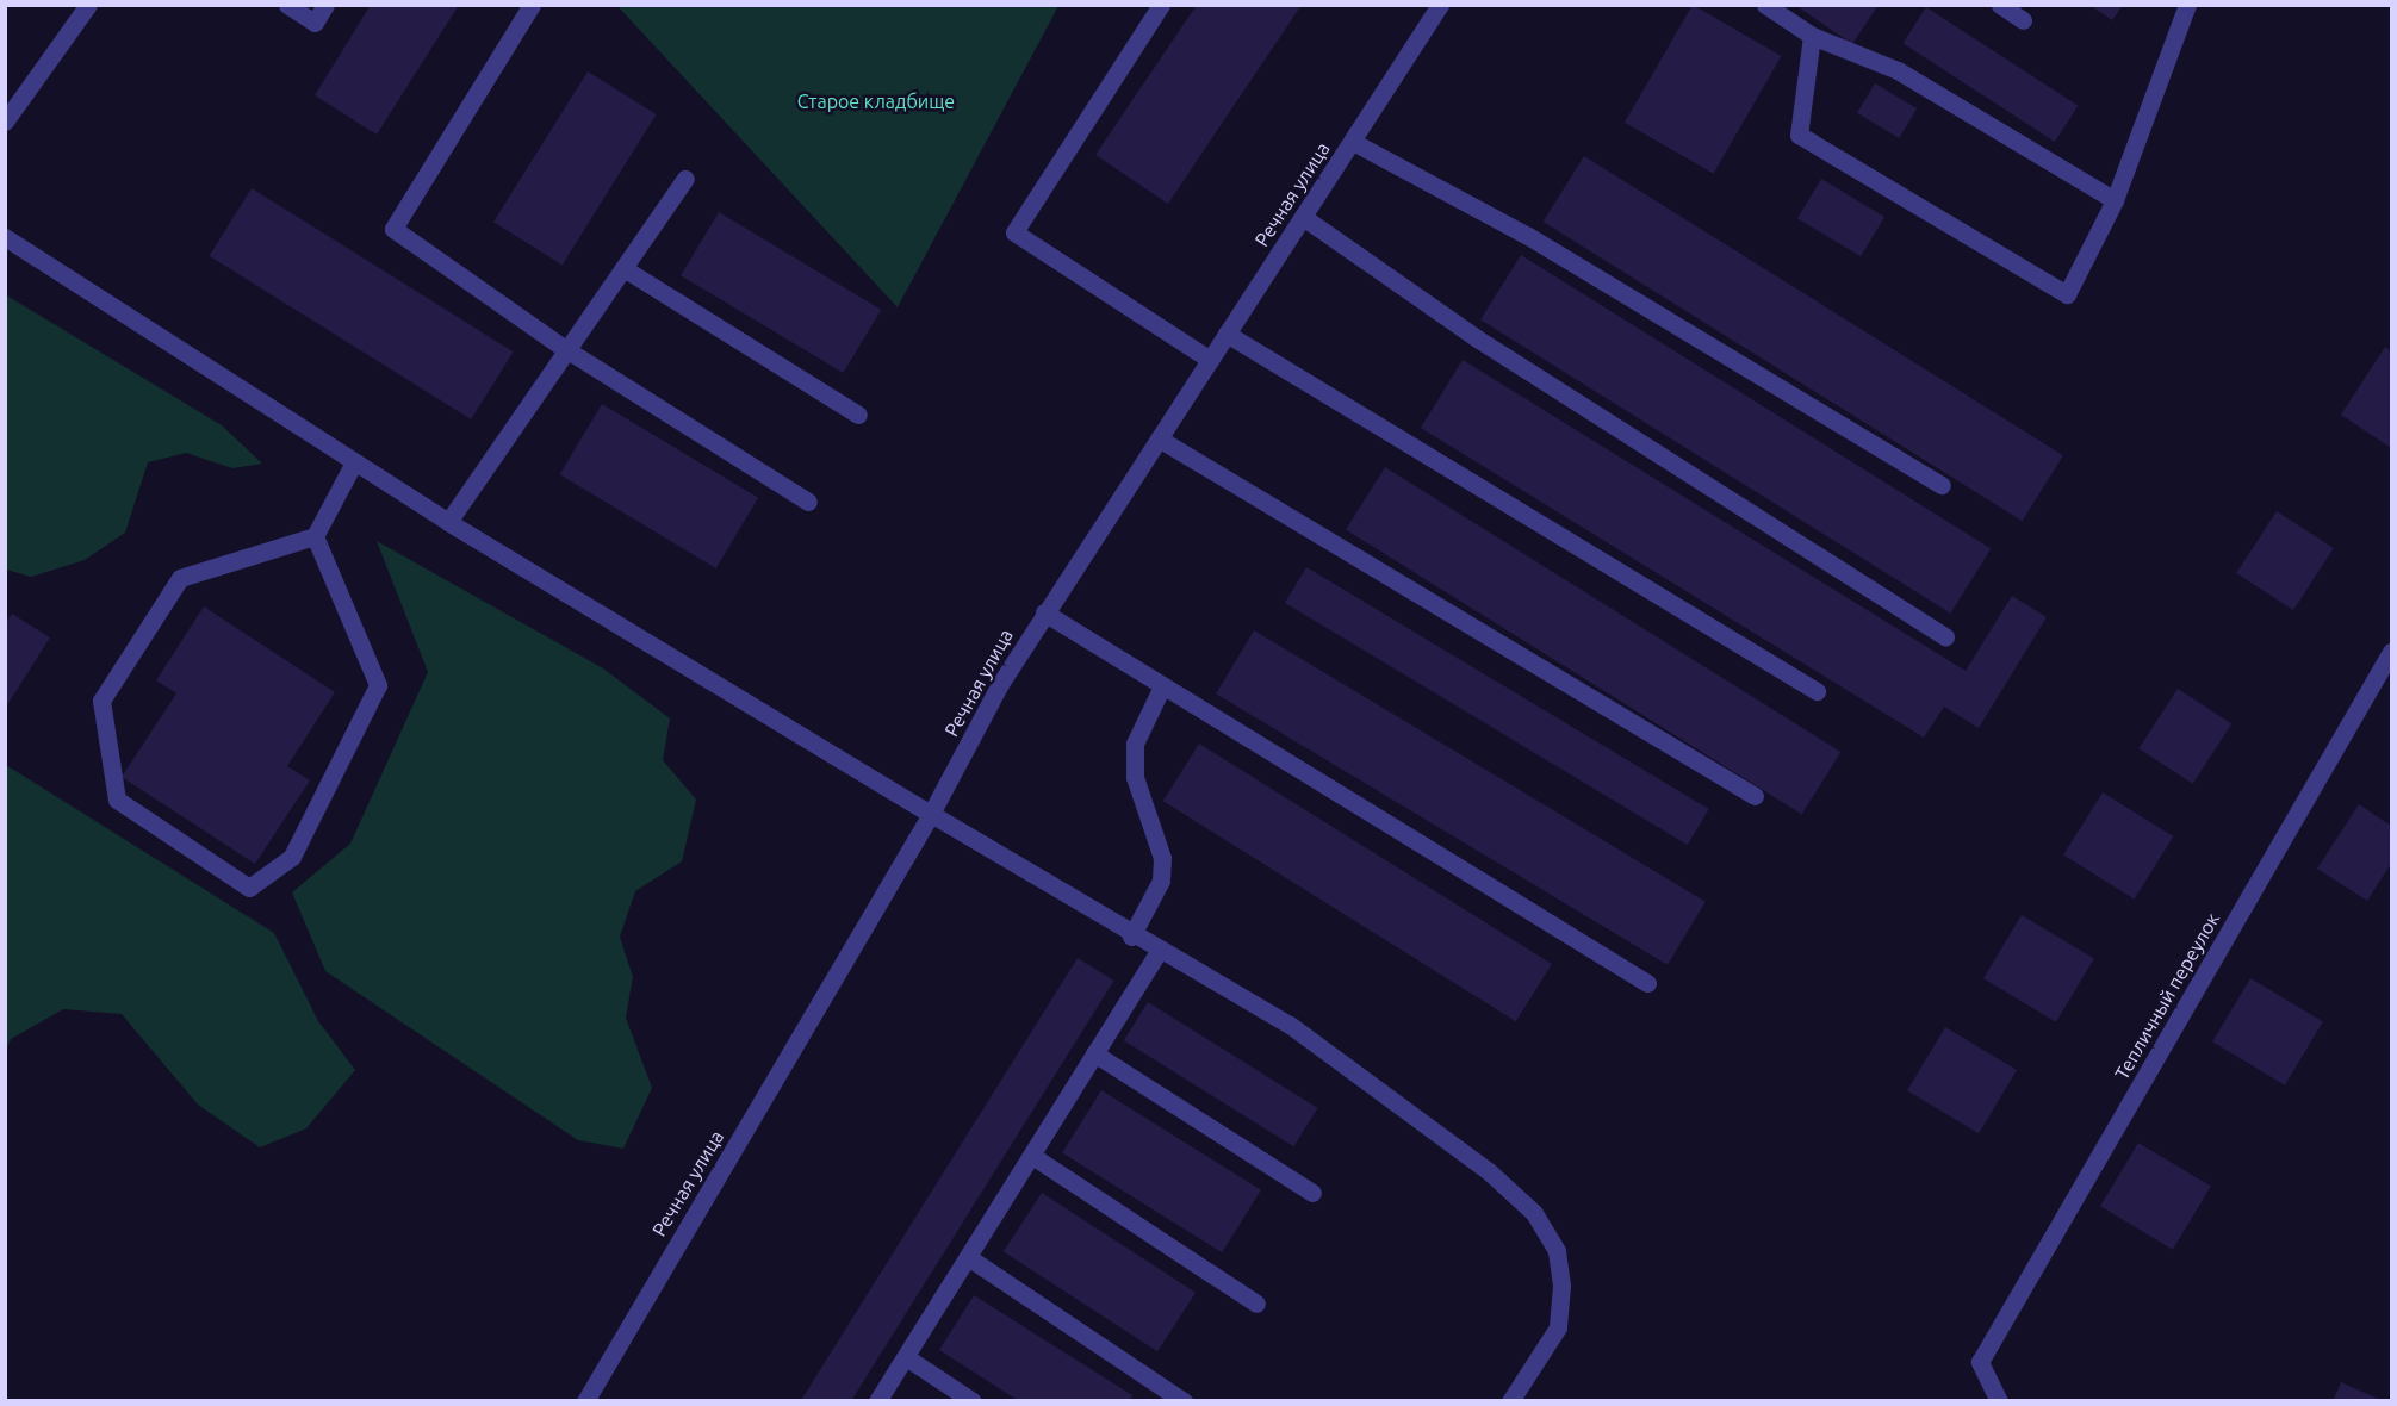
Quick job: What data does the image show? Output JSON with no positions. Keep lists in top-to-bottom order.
{
  "streets": {
    "street": ["Речная улица", "Тепличный переулок"]
  },
  "parks": ["Старое кладбище"]
}
